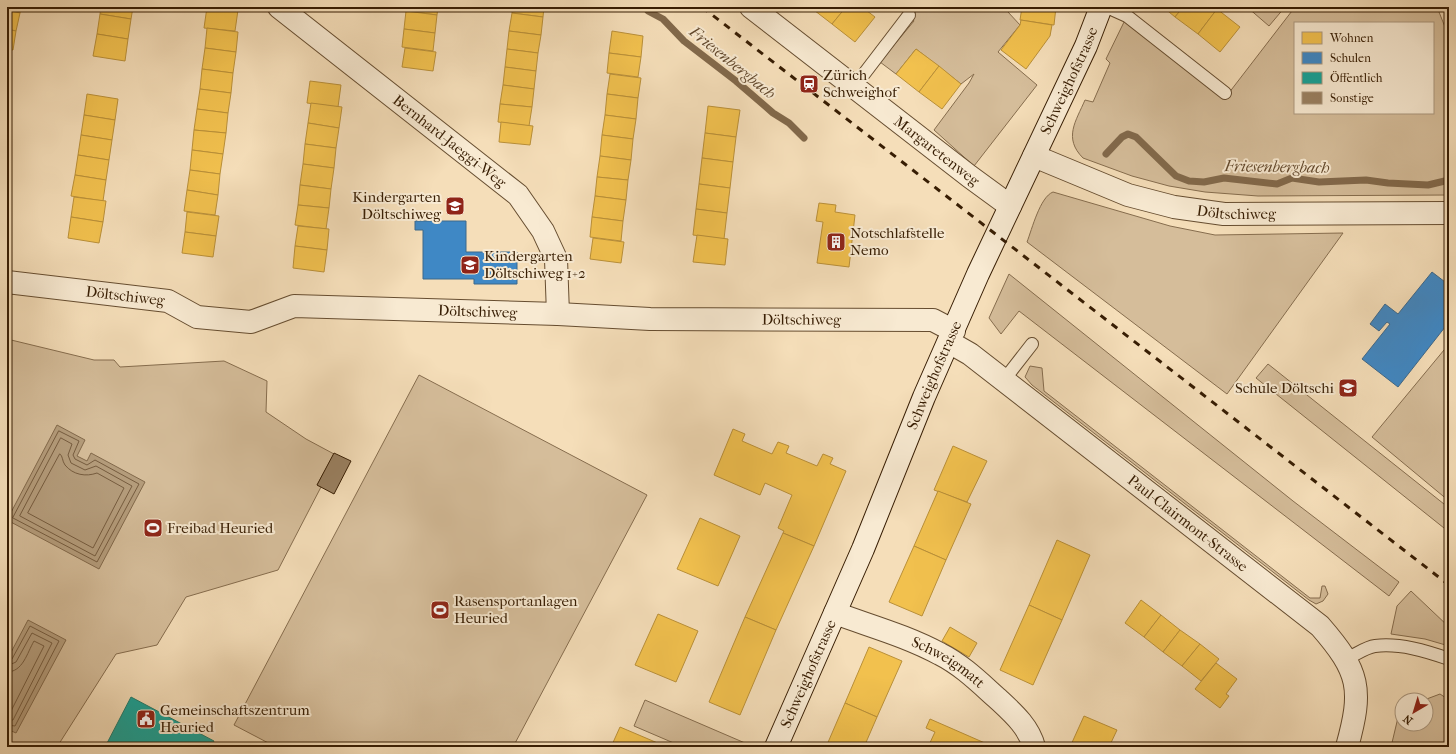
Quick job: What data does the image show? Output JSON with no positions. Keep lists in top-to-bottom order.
{
  "streets": {
    "street": [
      "Schweighofstrasse",
      "Bernhard-Jaeggi-Weg",
      "Margaretenweg",
      "Döltschiweg",
      "Paul-Clairmont-Strasse",
      "Schweigmatt"
    ]
  },
  "crossings": [
    ["Schweighofstrasse", "Margaretenweg"],
    ["Schweighofstrasse", "Döltschiweg"],
    ["Schweighofstrasse", "Paul-Clairmont-Strasse"],
    ["Schweighofstrasse", "Schweigmatt"],
    ["Bernhard-Jaeggi-Weg", "Döltschiweg"],
    ["Döltschiweg", "Paul-Clairmont-Strasse"]
  ],
  "water": ["Friesenbergbach"],
  "places": {
    "station": ["Zürich Schweighof"],
    "school or university": ["Kindergarten Döltschiweg", "Kindergarten Döltschiweg 1+2", "Schule Döltschi"],
    "building": ["Notschlafstelle Nemo"],
    "sports": ["Freibad Heuried", "Rasensportanlagen Heuried"],
    "public building": ["Gemeinschaftszentrum Heuried"]
  },
  "legend": [
    "Wohnen",
    "Schulen",
    "Öffentlich",
    "Sonstige"
  ],
  "north": "bottom left"
}
